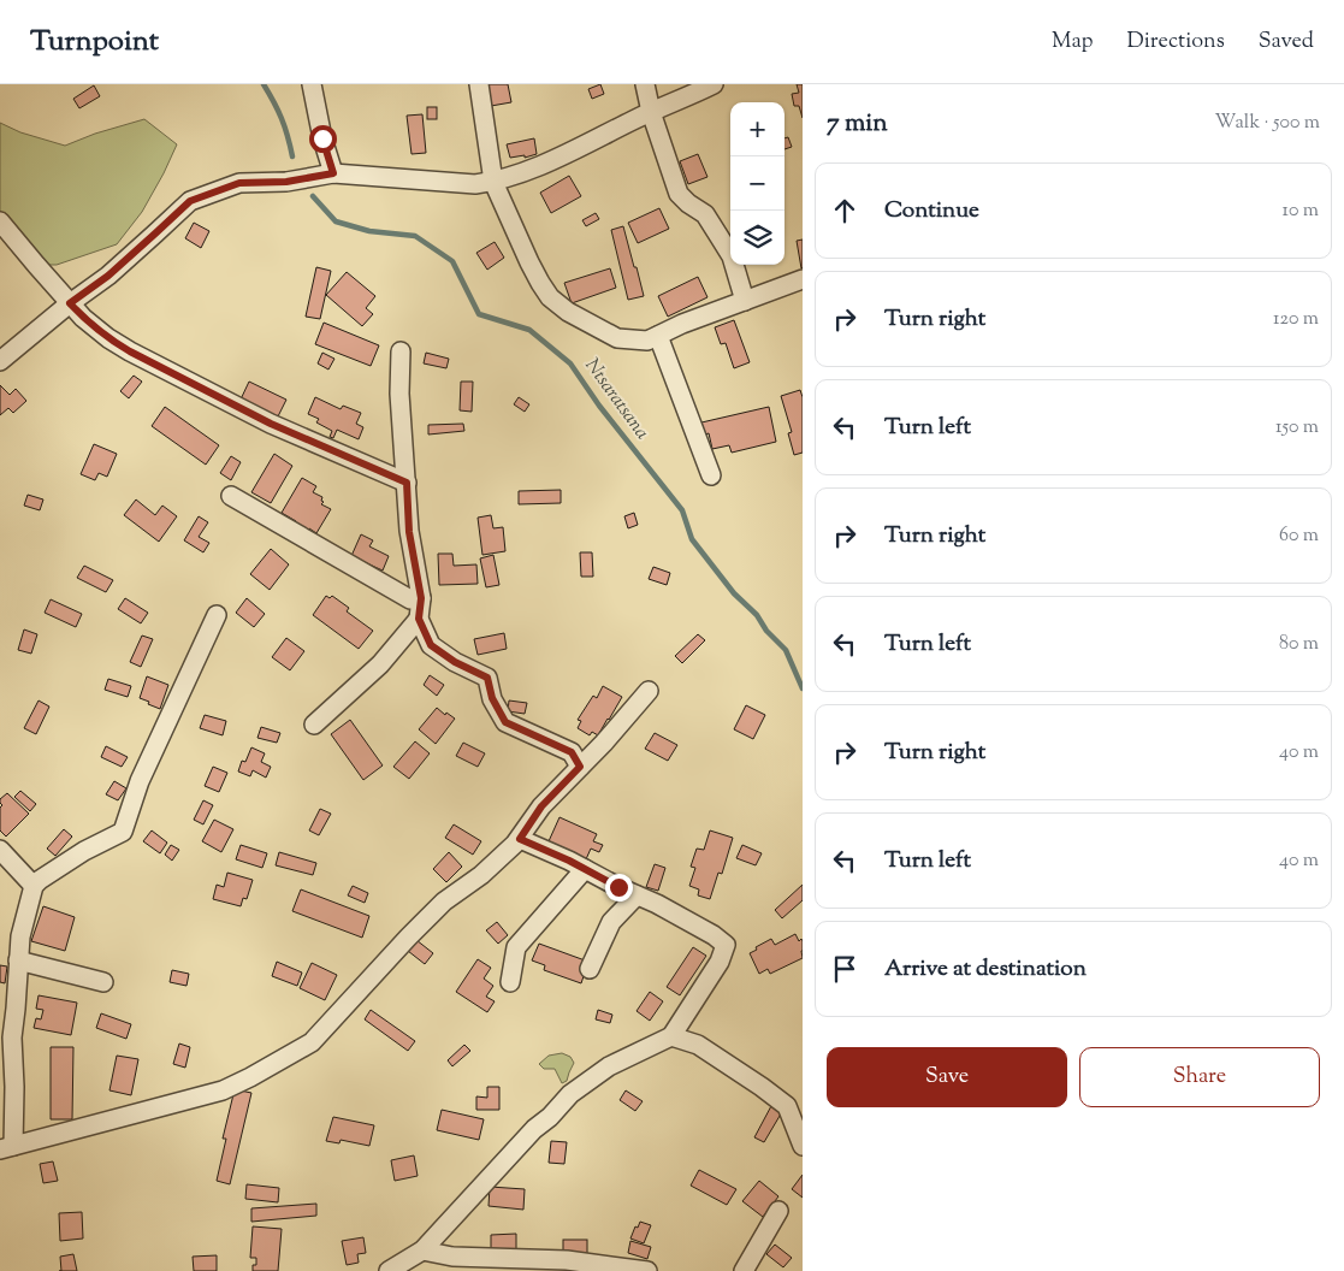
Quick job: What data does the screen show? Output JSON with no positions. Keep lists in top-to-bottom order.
{
  "water": ["Ntsaratsana"],
  "page": {
    "header": "Turnpoint",
    "nav": ["Map", "Directions", "Saved"],
    "heading": ["7 min", "Walk · 500 m"],
    "map_buttons": ["+", "−"],
    "list": [
      ["Continue", "10 m"],
      ["Turn right", "120 m"],
      ["Turn left", "150 m"],
      ["Turn right", "60 m"],
      ["Turn left", "80 m"],
      ["Turn right", "40 m"],
      ["Turn left", "40 m"],
      "Arrive at destination"
    ],
    "buttons": ["Save", "Share"]
  }
}
